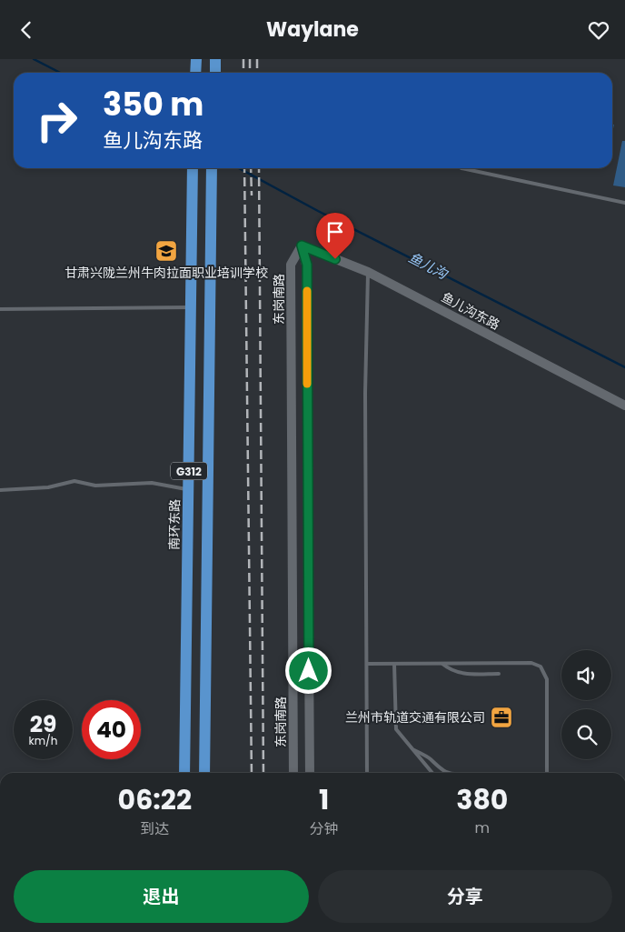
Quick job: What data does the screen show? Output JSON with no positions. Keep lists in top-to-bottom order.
{
  "streets": {
    "highway": ["G312", "南环东路"],
    "street": ["东岗南路", "鱼儿沟东路"]
  },
  "crossings": [
    ["东岗南路", "鱼儿沟东路"]
  ],
  "water": ["鱼儿沟"],
  "places": {
    "school or university": ["甘肃兴陇兰州牛肉拉面职业培训学校"],
    "office": ["兰州市轨道交通有限公司"]
  },
  "page": {
    "header": "Waylane",
    "turn": ["350 m", "鱼儿沟东路"],
    "speed": "29 km/h",
    "limit": "40",
    "eta": [
      "06:22",
      "到达",
      "1",
      "分钟",
      "380",
      "m"
    ],
    "buttons": ["退出", "分享"]
  }
}
